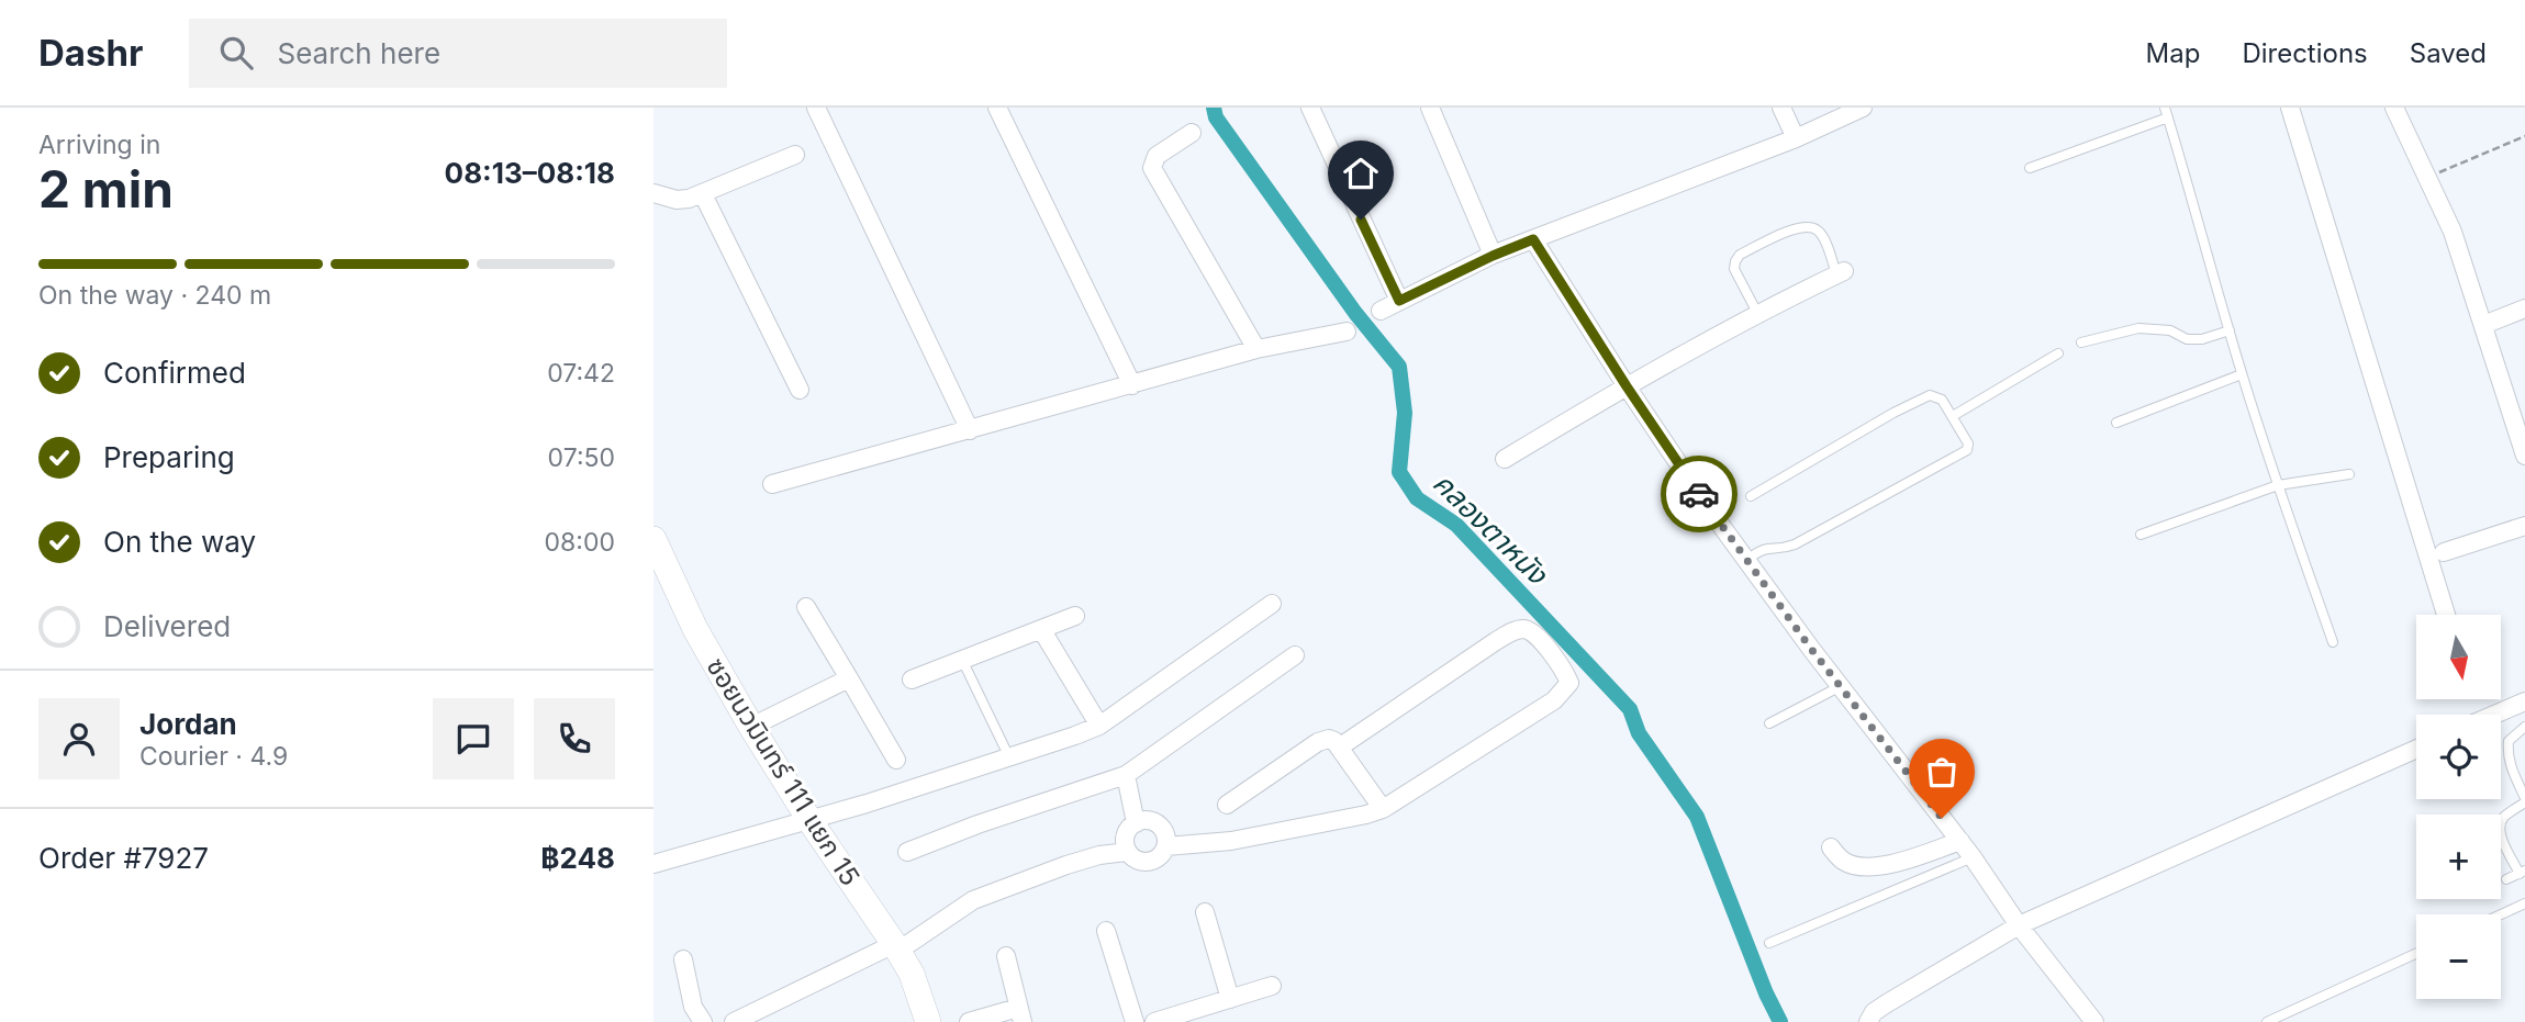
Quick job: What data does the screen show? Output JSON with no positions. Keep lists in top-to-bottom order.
{
  "streets": {
    "street": ["ซอยนวมินทร์ 111 แยก 15"]
  },
  "water": ["คลองตาหนัง"],
  "north": "bottom",
  "page": {
    "header": "Dashr",
    "search": "Search here",
    "nav": ["Map", "Directions", "Saved"],
    "heading": ["2 min", "Arriving in", "08:13–08:18"],
    "panel": [
      "Jordan",
      "Courier · 4.9",
      "Order #7927",
      "฿248"
    ],
    "bar": "On the way · 240 m",
    "list": [
      ["Confirmed", "07:42"],
      ["Preparing", "07:50"],
      ["On the way", "08:00"],
      "Delivered"
    ],
    "map_buttons": ["+", "−"]
  }
}
